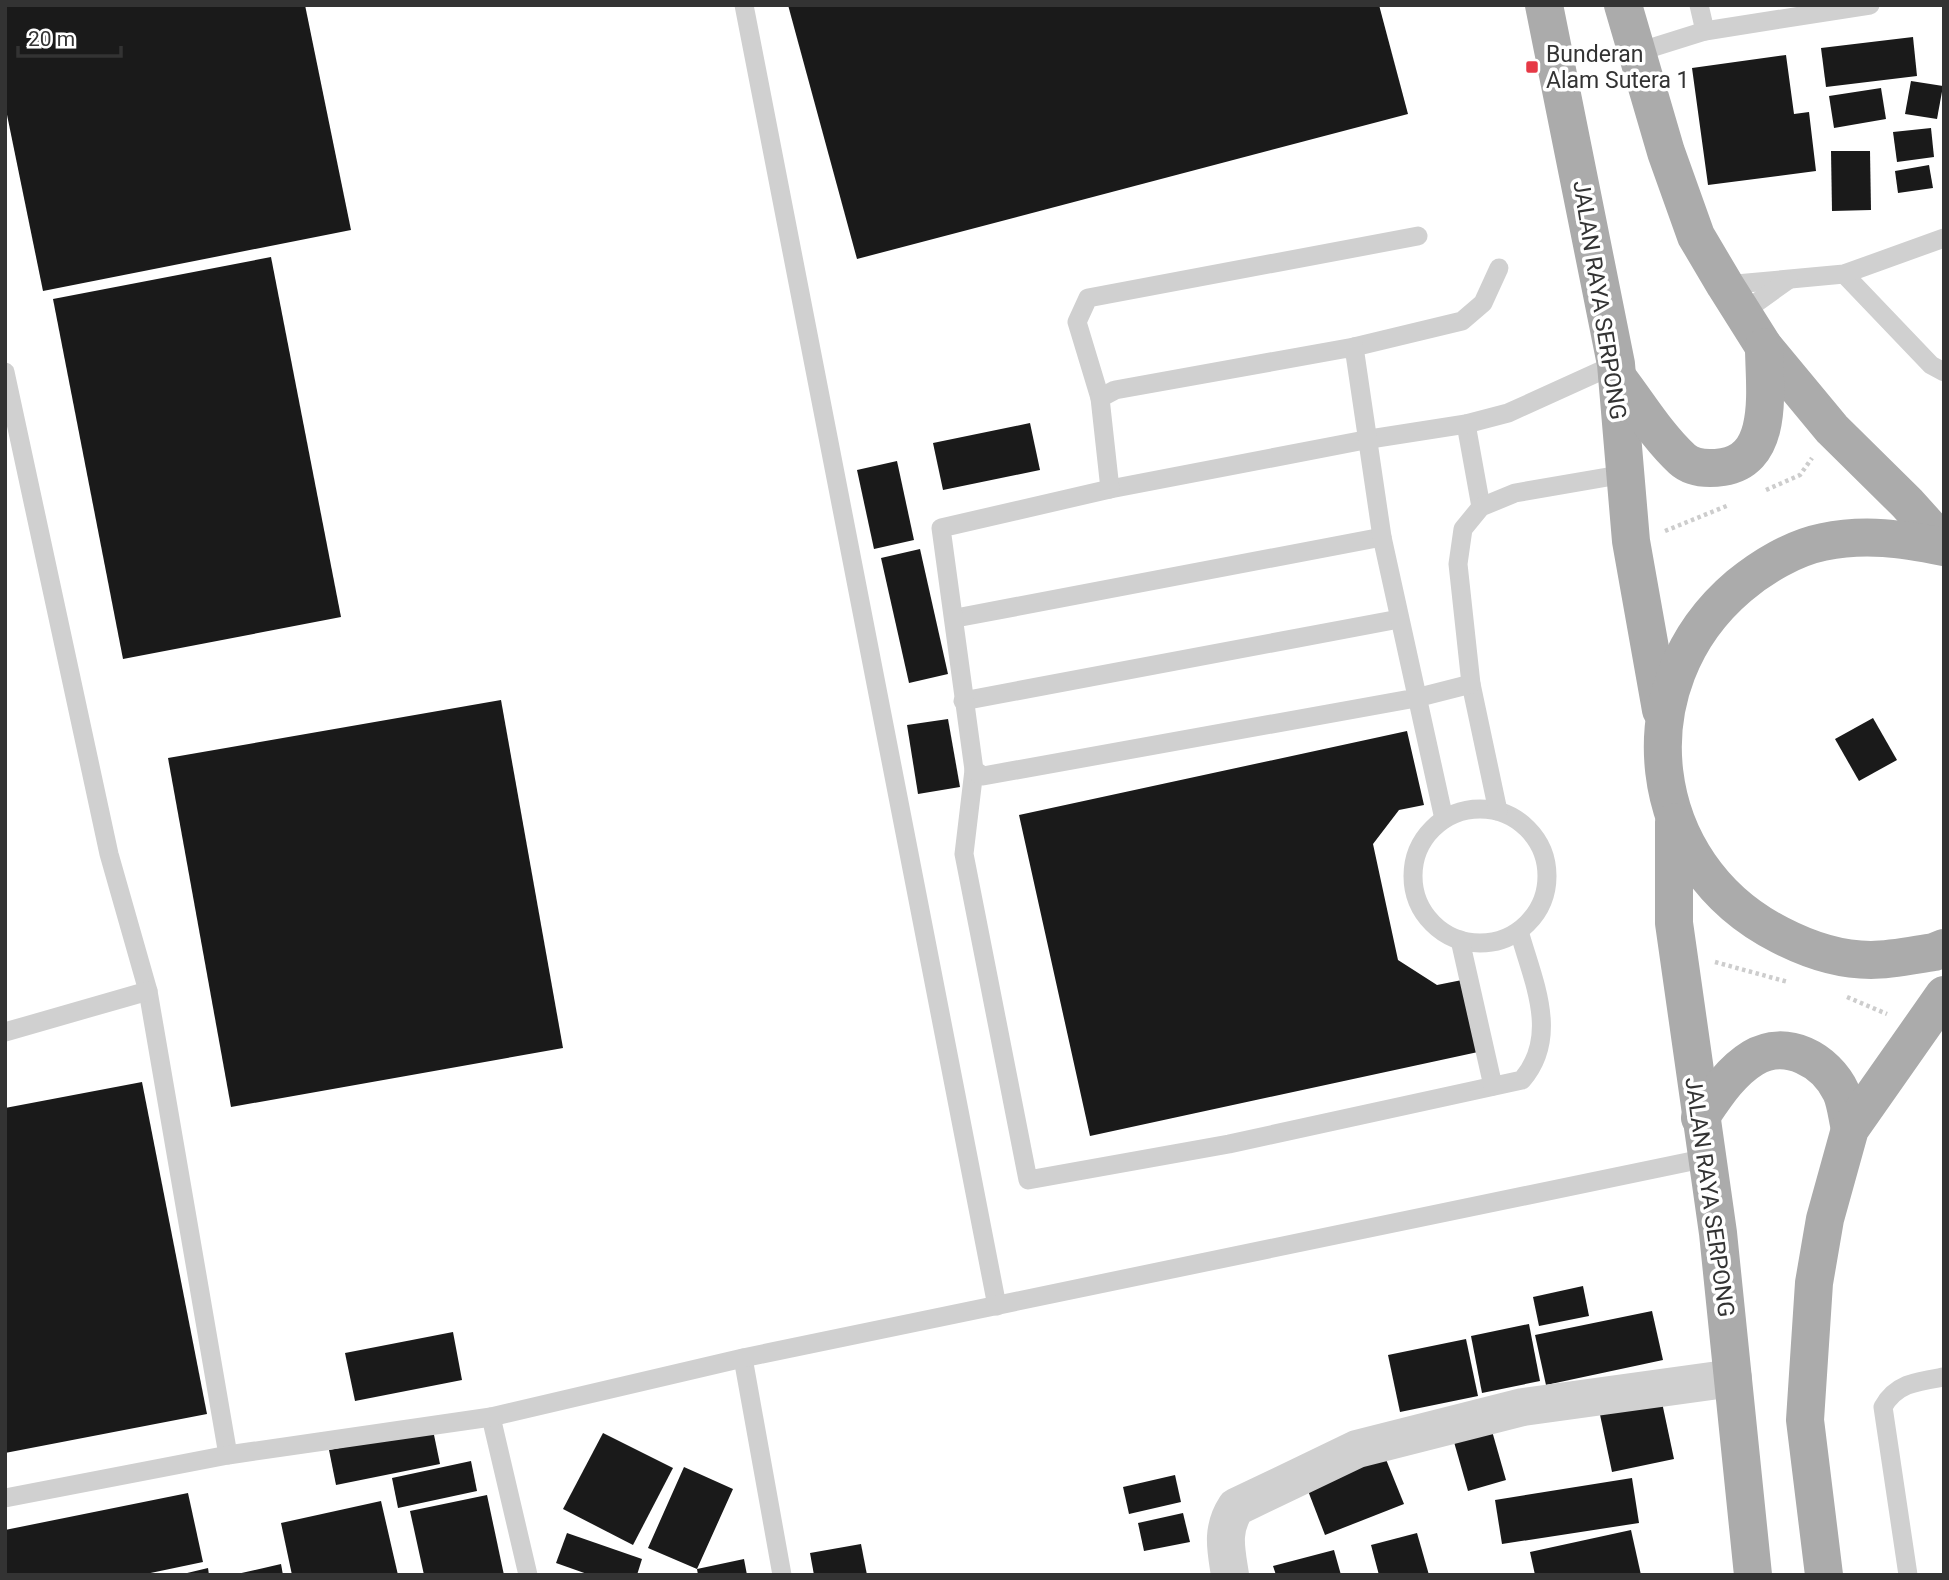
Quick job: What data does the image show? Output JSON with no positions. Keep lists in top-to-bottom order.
{
  "streets": {
    "main road": ["JALAN RAYA SERPONG"]
  },
  "places": {
    "transit": ["Bunderan Alam Sutera 1"]
  },
  "scale_bar": "20 m"
}
